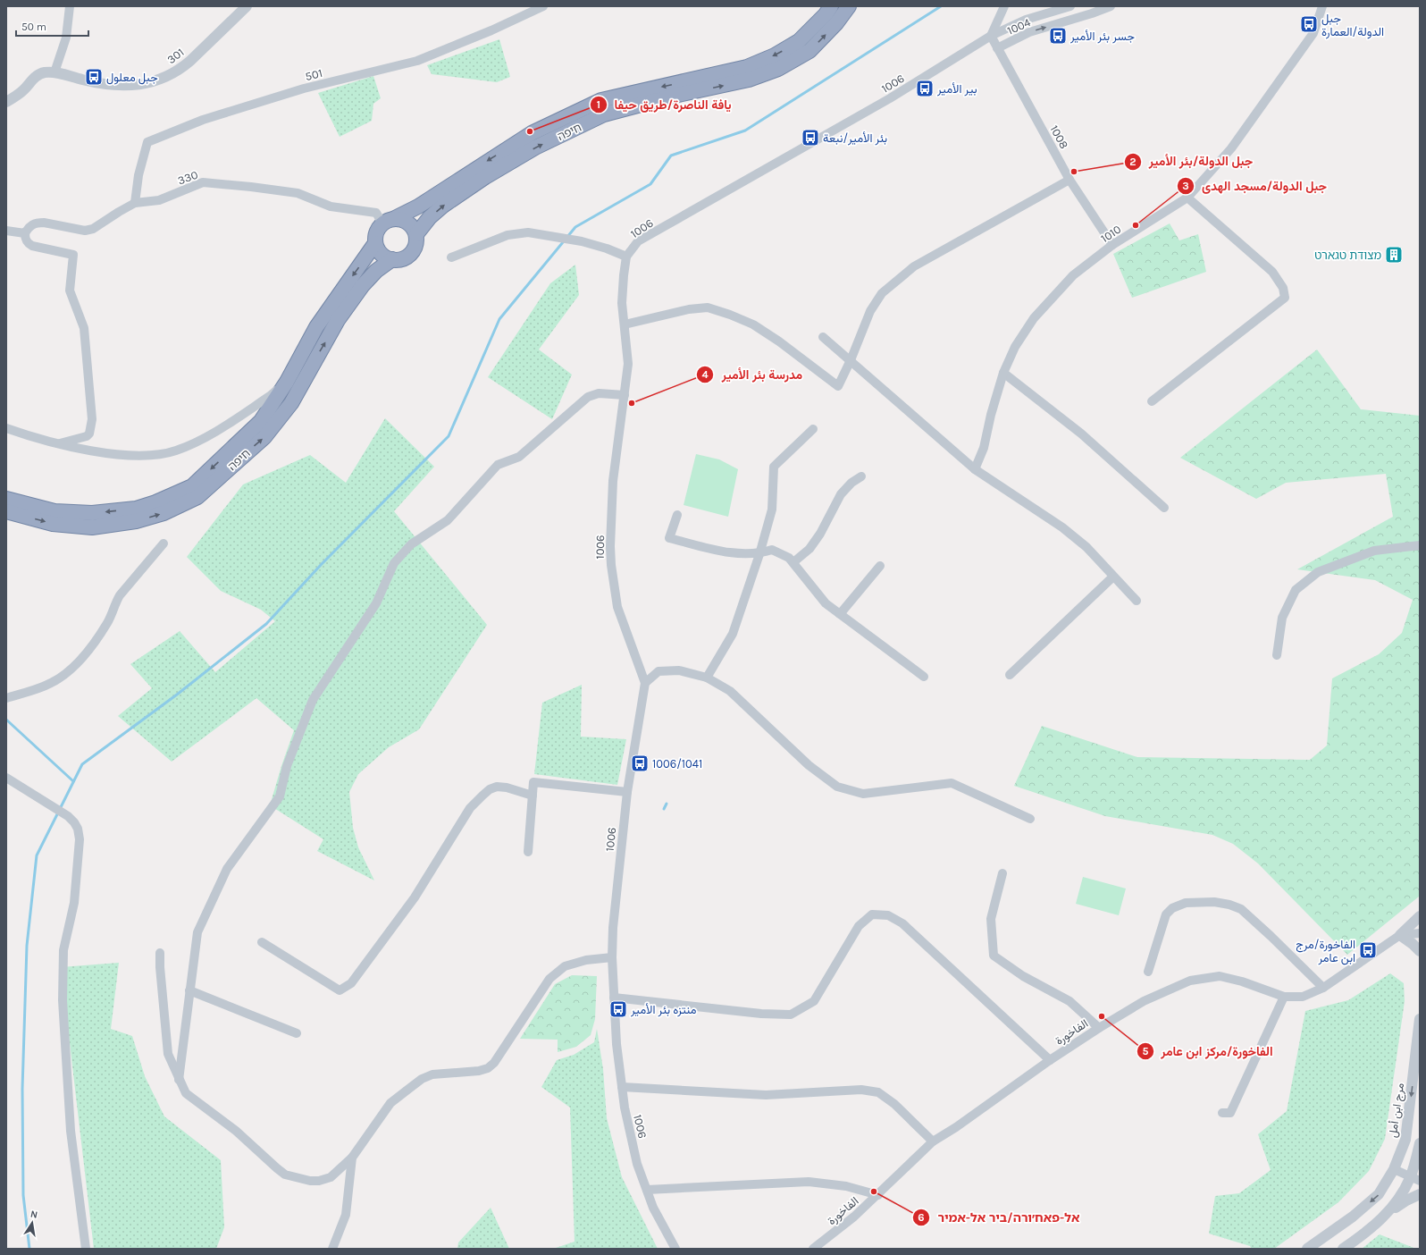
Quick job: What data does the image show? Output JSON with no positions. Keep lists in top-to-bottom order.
{
  "streets": {
    "highway": ["חיפה"],
    "street": [
      "1004",
      "301",
      "501",
      "1006",
      "1008",
      "330",
      "1010",
      "الفاخورة",
      "مرج ابن أمل"
    ]
  },
  "crossings": [
    ["1004", "1006"],
    ["1004", "1008"],
    ["501", "330"],
    ["1006", "1008"],
    ["חיפה", "330"],
    ["1008", "1010"]
  ],
  "places": {
    "bus stop": [
      "جبل الدولة/العمارة",
      "جسر بئر الأمير",
      "جبل معلول",
      "بير الأمير",
      "بئر الأمير/نبعة",
      "1006/1041",
      "الفاخورة/مرج ابن عامر",
      "منتزه بئر الأمير"
    ],
    "other": [
      "يافة الناصرة/طريق حيفا",
      "جبل الدولة/بئر الأمير",
      "جبل الدولة/مسجد الهدى",
      "مدرسة بئر الأمير",
      "الفاخورة/مركز ابن عامر",
      "אל-פאח׳ורה/ביר אל-אמיר"
    ],
    "building": ["מצודת טגארט"]
  },
  "scale_bar": "50 m",
  "north": "top"
}
